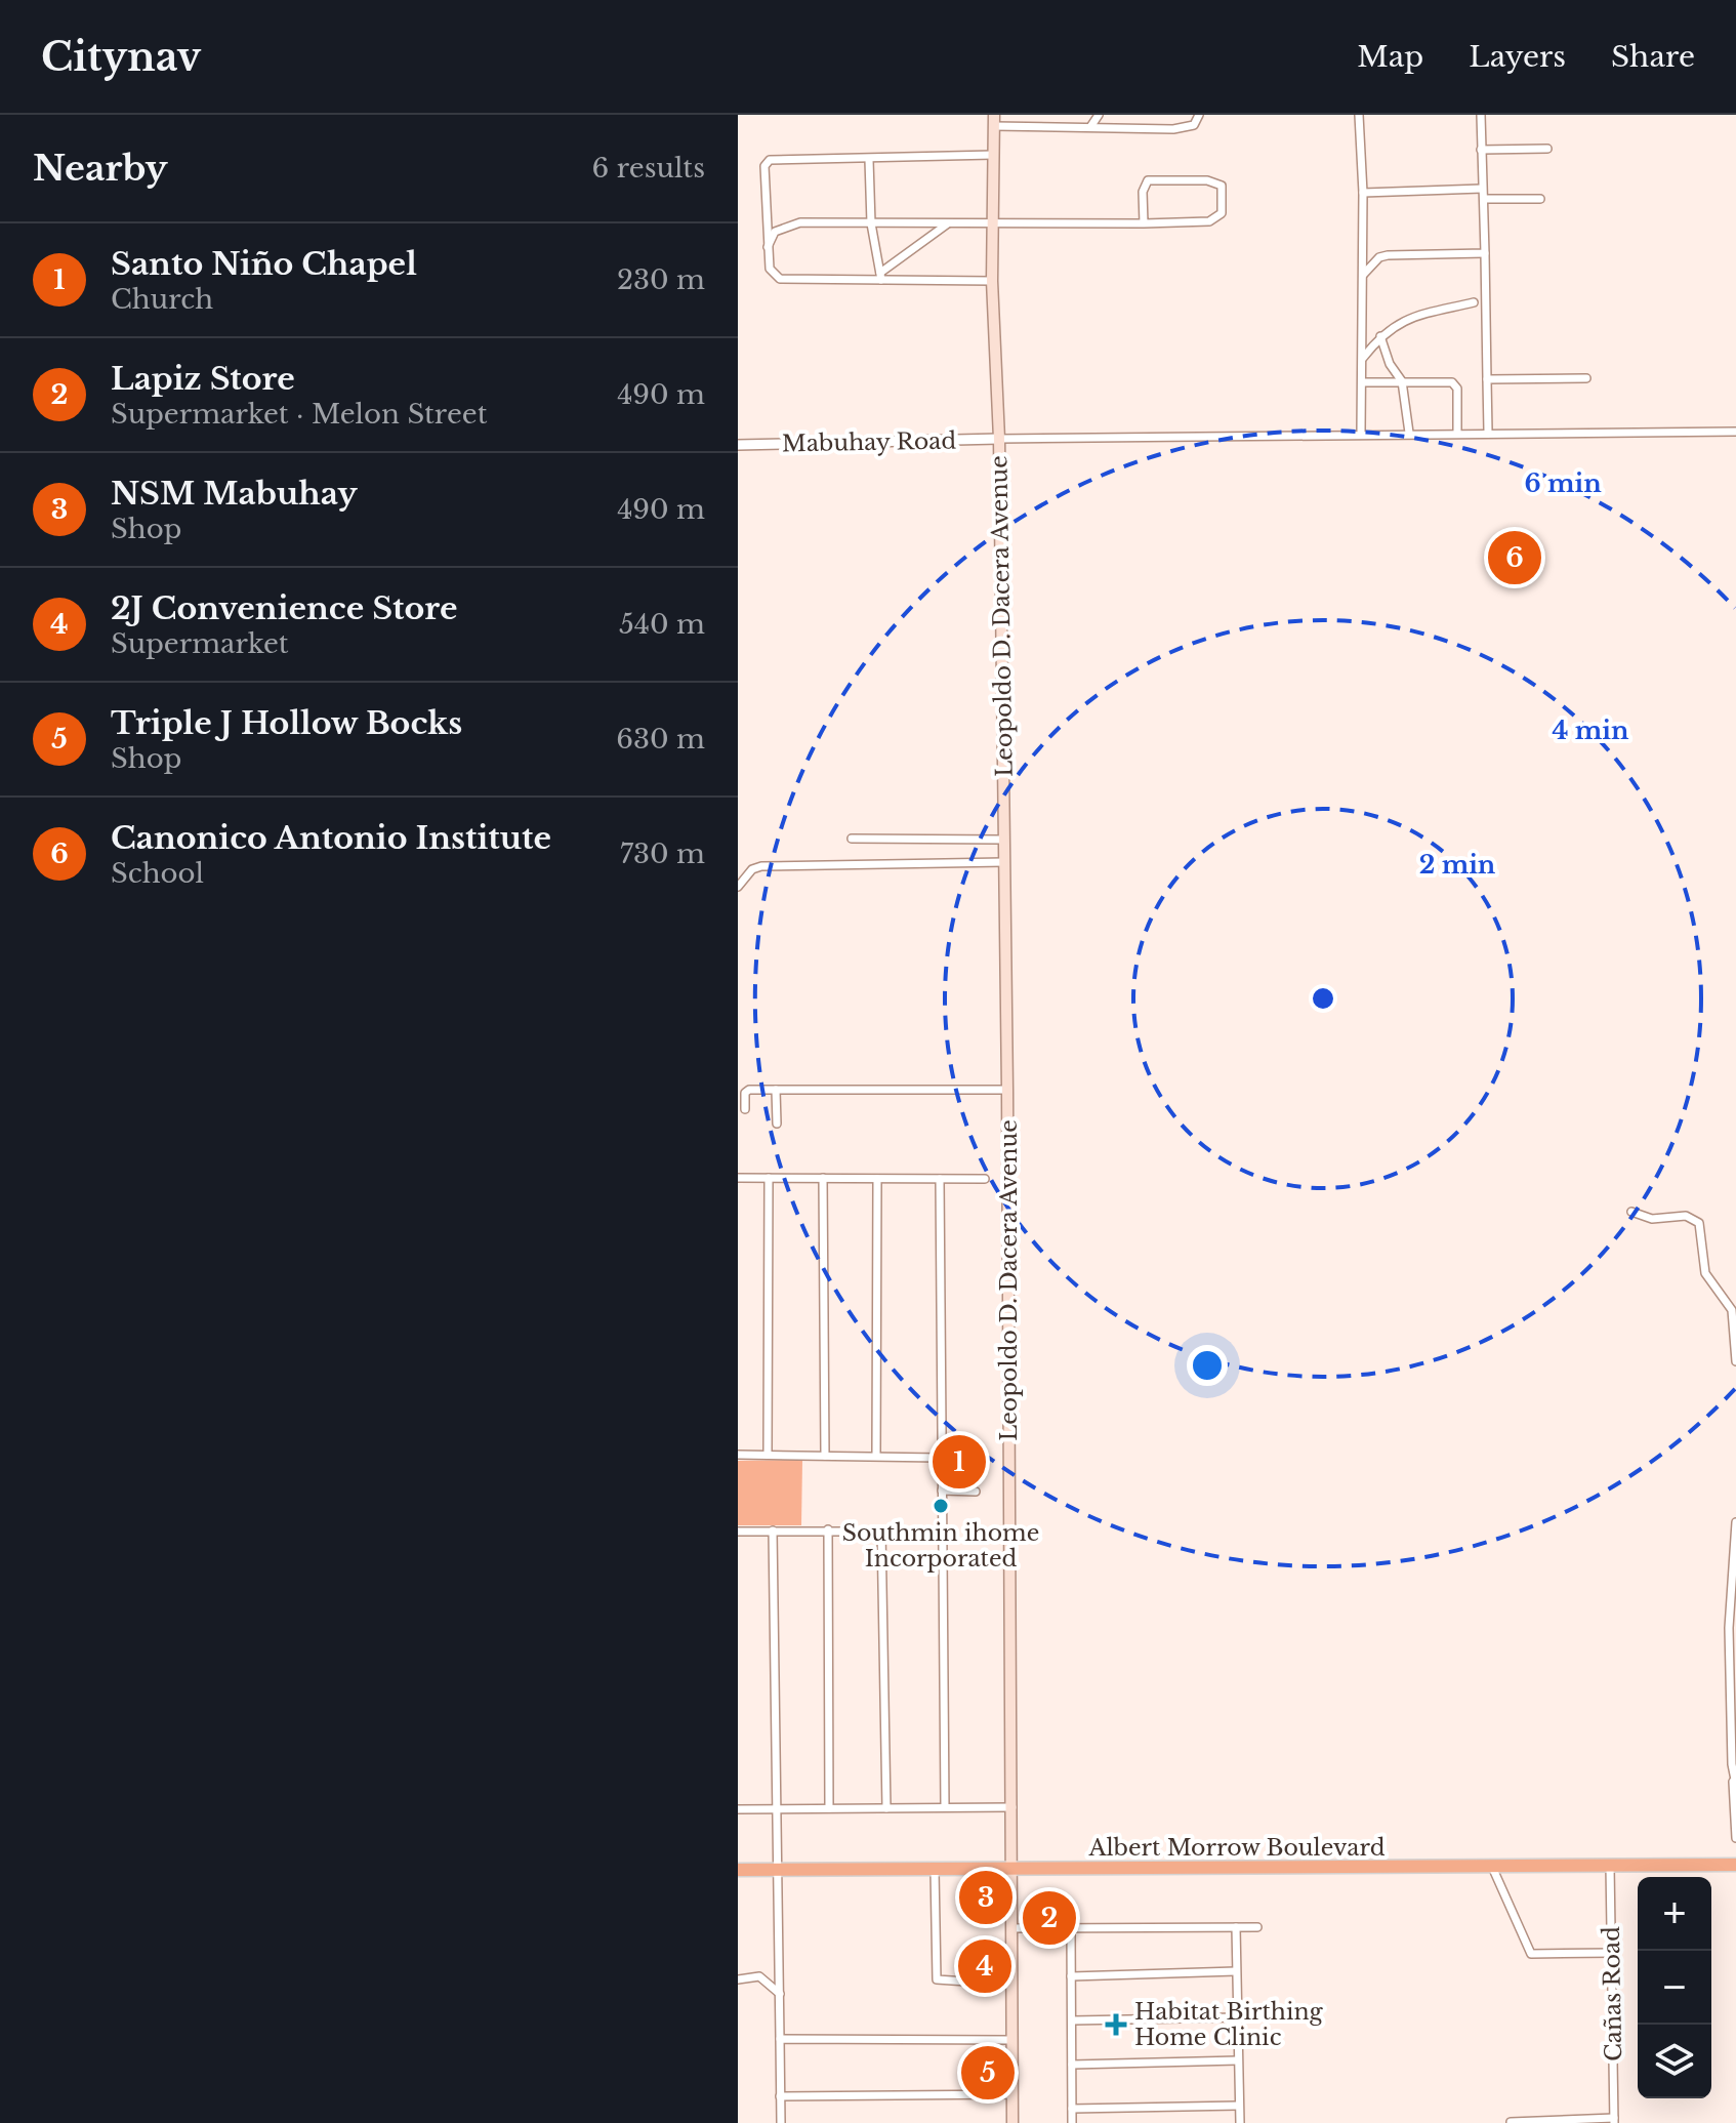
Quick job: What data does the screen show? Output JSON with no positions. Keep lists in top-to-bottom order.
{
  "streets": {
    "highway": ["Albert Morrow Boulevard"],
    "main road": ["Leopoldo D. Dacera Avenue"],
    "street": ["Mabuhay Road", "Cañas Road"]
  },
  "crossings": [
    ["Mabuhay Road", "Leopoldo D. Dacera Avenue"],
    ["Leopoldo D. Dacera Avenue", "Albert Morrow Boulevard"],
    ["Albert Morrow Boulevard", "Cañas Road"]
  ],
  "places": {
    "other": ["Southmin ihome Incorporated"],
    "health": ["Habitat Birthing Home Clinic"]
  },
  "page": {
    "header": "Citynav",
    "nav": ["Map", "Layers", "Share"],
    "heading": ["Nearby", "6 results"],
    "list": [
      {
        "mark": "1",
        "name": "Santo Niño Chapel",
        "note": "Church",
        "value": "230 m"
      },
      {
        "mark": "2",
        "name": "Lapiz Store",
        "note": "Supermarket · Melon Street",
        "value": "490 m"
      },
      {
        "mark": "3",
        "name": "NSM Mabuhay",
        "note": "Shop",
        "value": "490 m"
      },
      {
        "mark": "4",
        "name": "2J Convenience Store",
        "note": "Supermarket",
        "value": "540 m"
      },
      {
        "mark": "5",
        "name": "Triple J Hollow Bocks",
        "note": "Shop",
        "value": "630 m"
      },
      {
        "mark": "6",
        "name": "Canonico Antonio Institute",
        "note": "School",
        "value": "730 m"
      }
    ],
    "pins": [
      "6",
      "1",
      "3",
      "2",
      "4",
      "5"
    ],
    "map_buttons": ["+", "−"]
  },
  "rings": ["6 min", "4 min", "2 min"]
}
